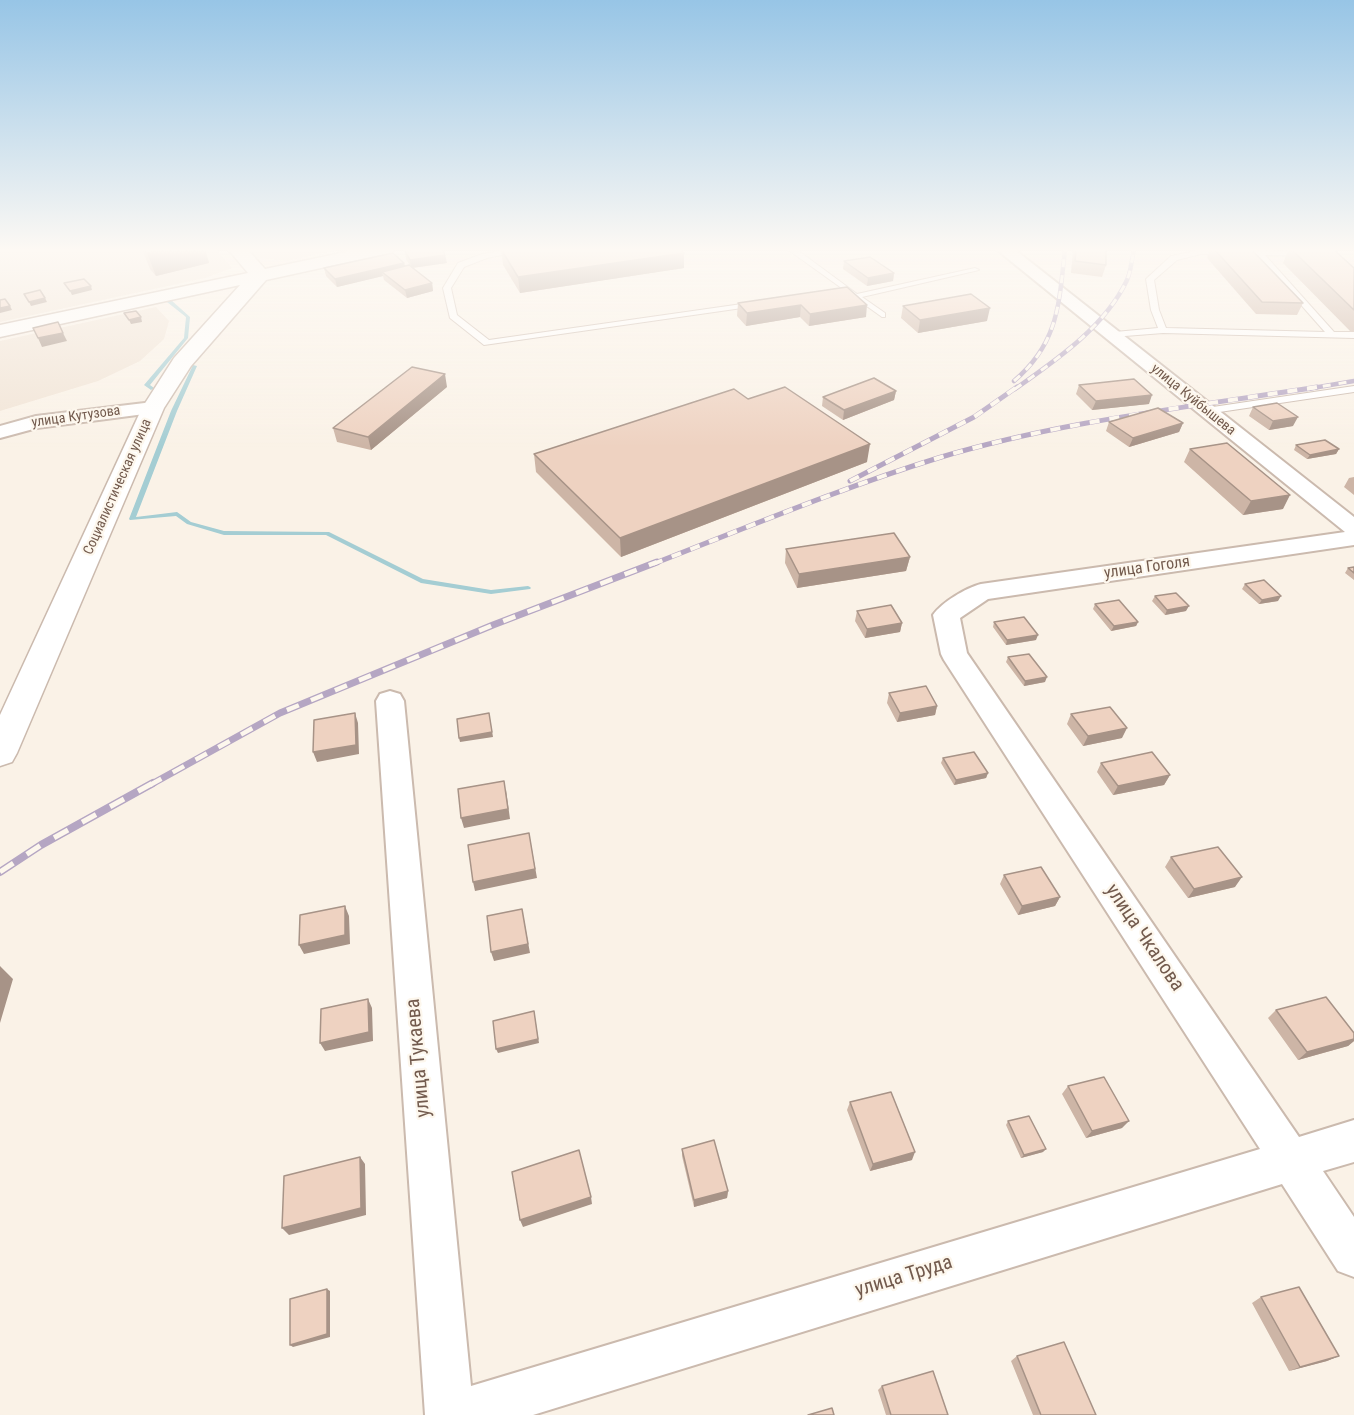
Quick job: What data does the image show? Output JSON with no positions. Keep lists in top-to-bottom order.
{
  "streets": {
    "street": [
      "улица Куйбышева",
      "улица Кутузова",
      "Социалистическая улица",
      "улица Гоголя",
      "улица Чкалова",
      "улица Тукаева",
      "улица Труда"
    ]
  },
  "crossings": [
    ["улица Кутузова", "Социалистическая улица"],
    ["улица Гоголя", "улица Чкалова"],
    ["улица Чкалова", "улица Труда"]
  ]
}
